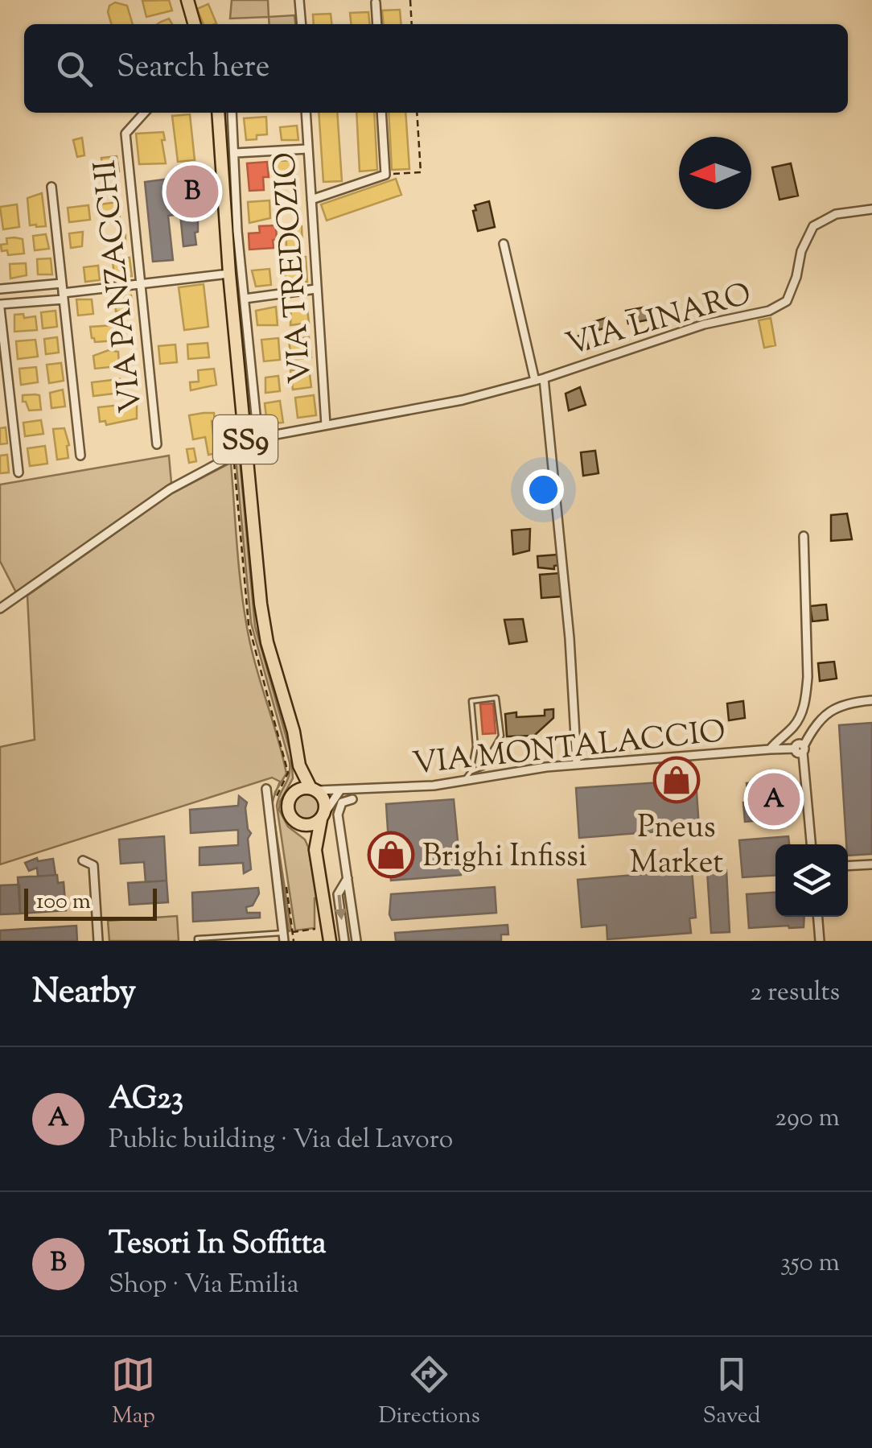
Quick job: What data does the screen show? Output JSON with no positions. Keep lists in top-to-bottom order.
{
  "streets": {
    "main road": ["SS9"],
    "street": [
      "VIA TREDOZIO",
      "VIA PANZACCHI",
      "VIA LINARO",
      "VIA MONTALACCIO"
    ]
  },
  "crossings": [
    ["VIA TREDOZIO", "VIA LINARO"],
    ["VIA LINARO", "SS9"],
    ["VIA LINARO", "VIA MONTALACCIO"],
    ["SS9", "VIA MONTALACCIO"]
  ],
  "places": {
    "shop": ["Pneus Market", "Brighi Infissi"]
  },
  "scale_bar": "100 m",
  "north": "left",
  "page": {
    "search": "Search here",
    "pins": ["B", "A"],
    "scale": "100 m",
    "heading": ["Nearby", "2 results"],
    "list": [
      {
        "mark": "A",
        "name": "AG23",
        "note": "Public building · Via del Lavoro",
        "value": "290 m"
      },
      {
        "mark": "B",
        "name": "Tesori In Soffitta",
        "note": "Shop · Via Emilia",
        "value": "350 m"
      }
    ],
    "nav": ["Map", "Directions", "Saved"]
  }
}
